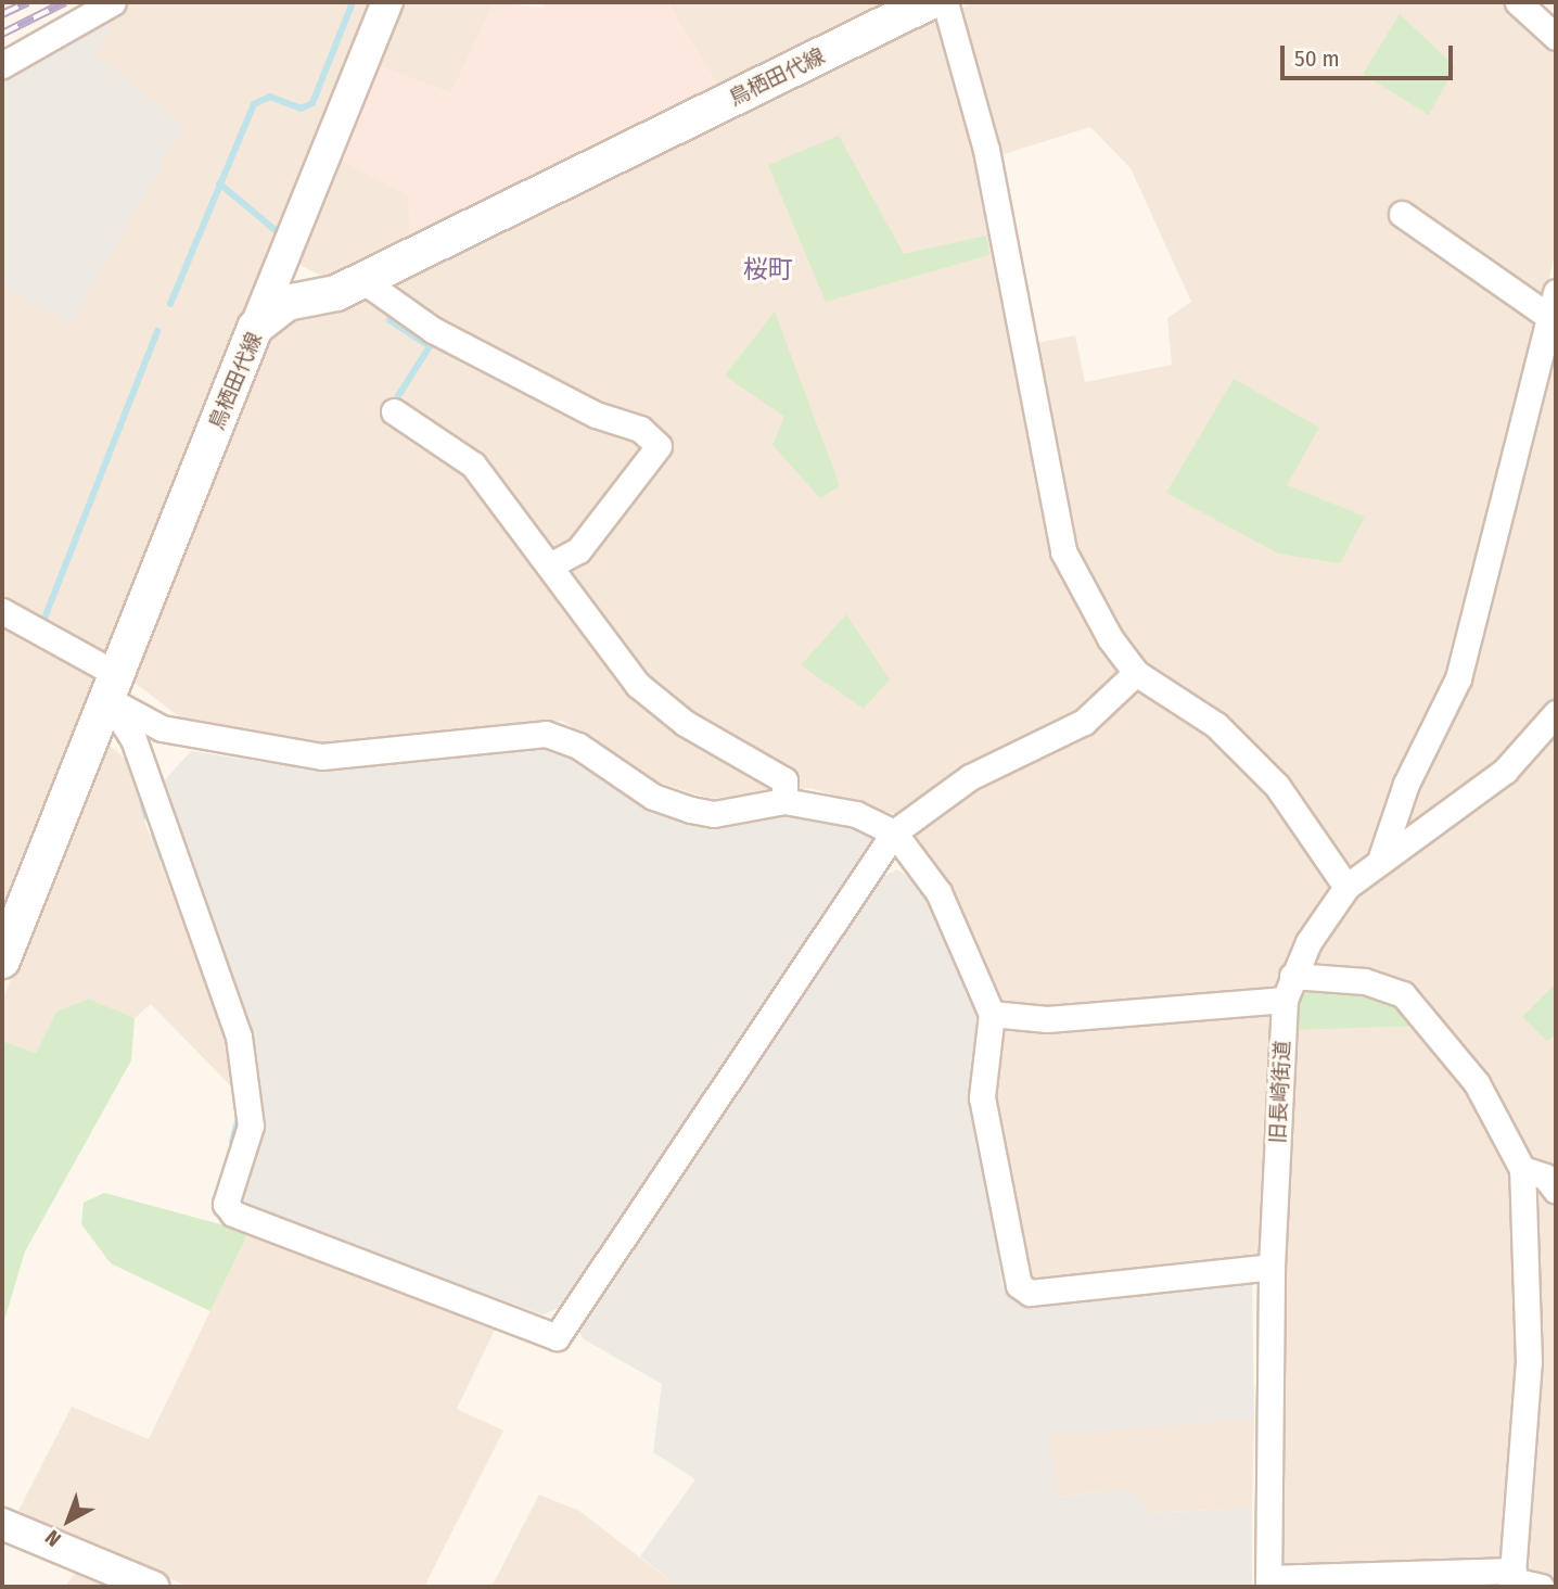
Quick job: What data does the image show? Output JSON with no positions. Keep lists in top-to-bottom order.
{
  "streets": {
    "main road": ["鳥栖田代線"],
    "street": ["旧長崎街道"]
  },
  "districts": ["桜町"],
  "scale_bar": "50 m",
  "north": "bottom left"
}
